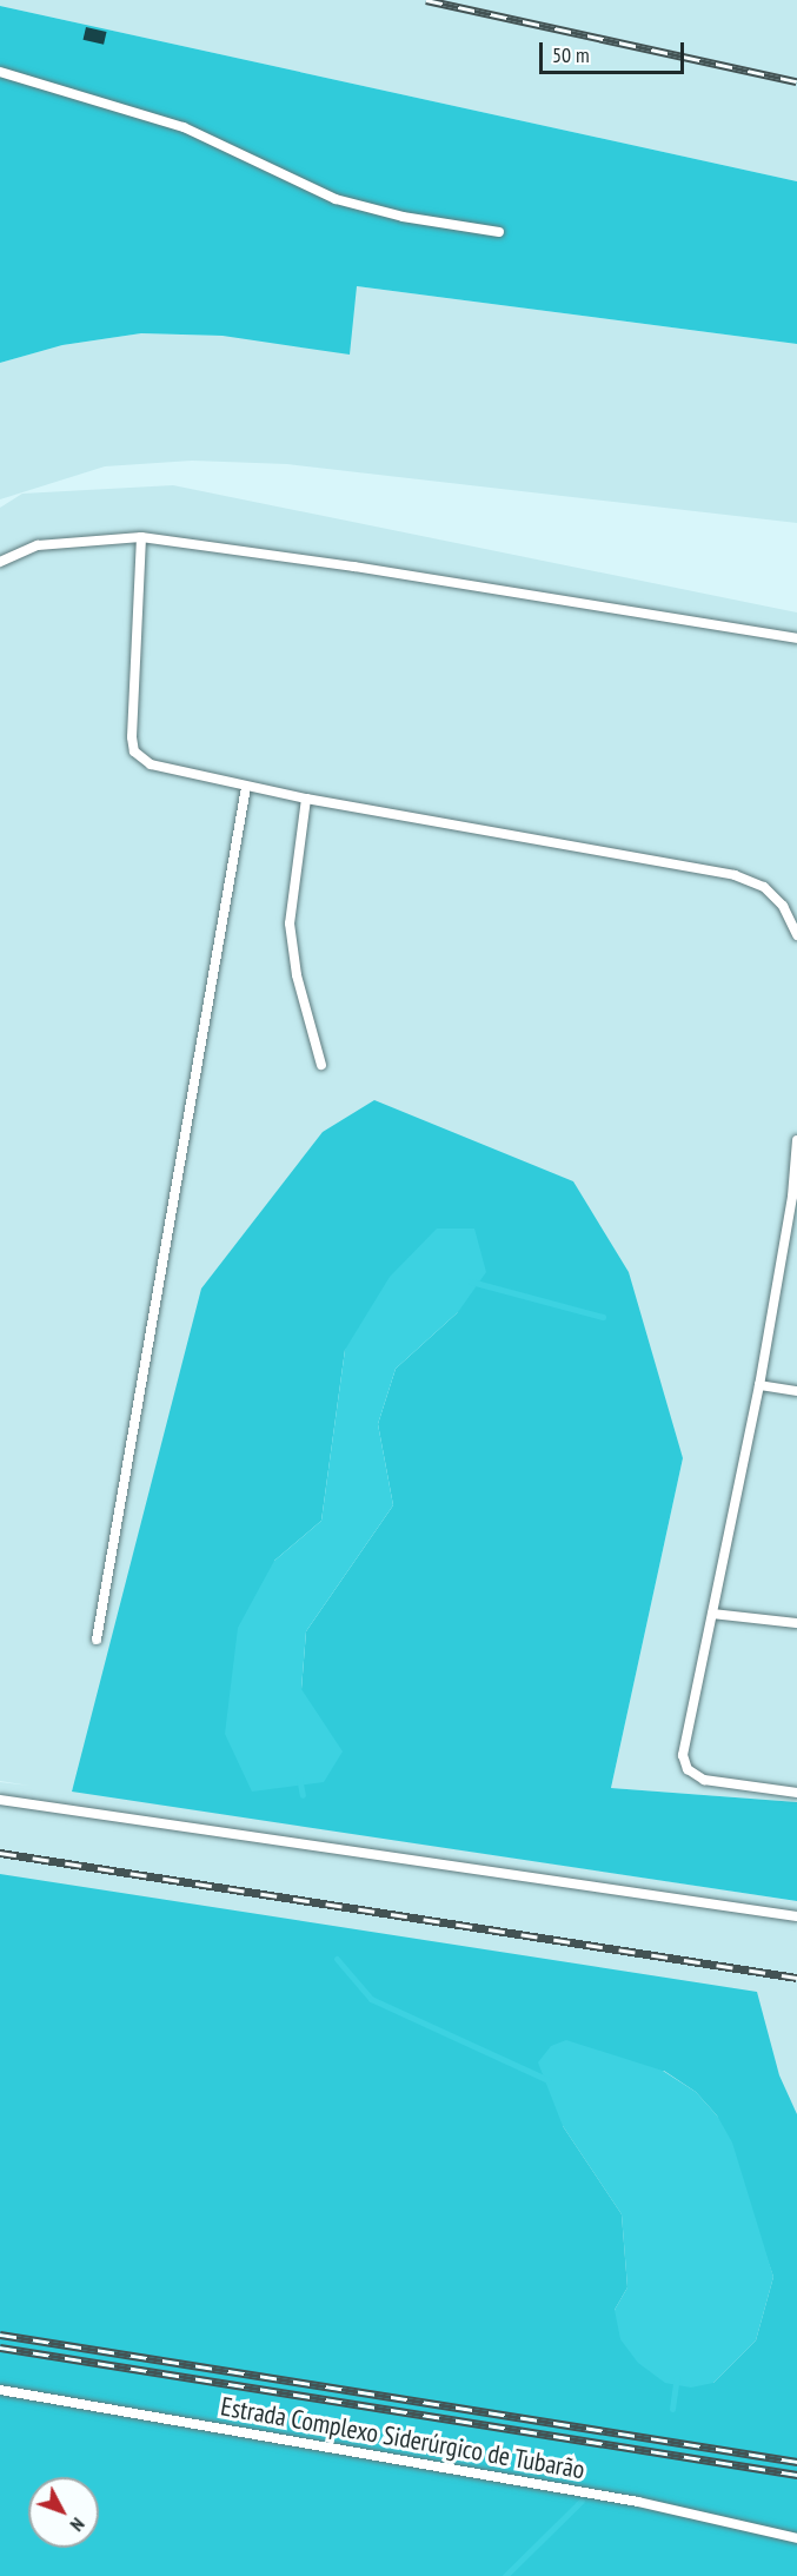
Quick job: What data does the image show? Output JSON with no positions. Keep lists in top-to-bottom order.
{
  "streets": {
    "lane": ["Estrada Complexo Siderúrgico de Tubarão"]
  },
  "scale_bar": "50 m",
  "north": "bottom right"
}
